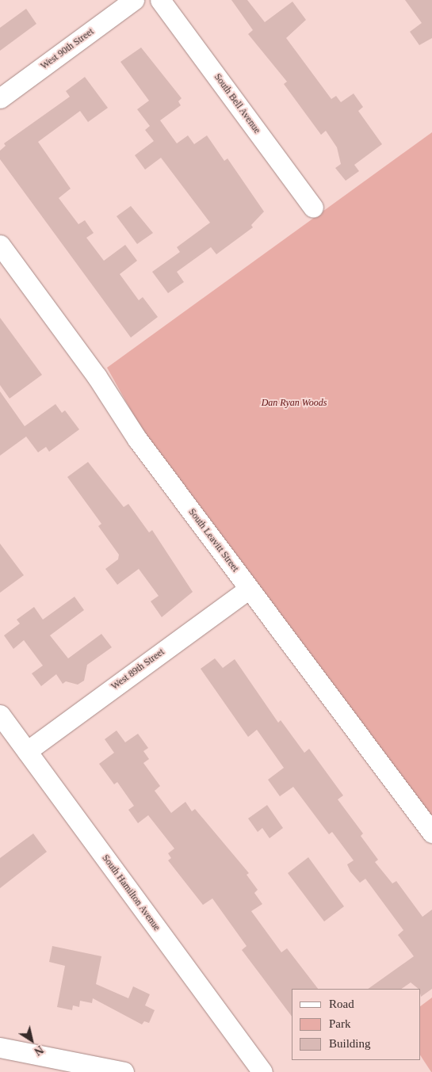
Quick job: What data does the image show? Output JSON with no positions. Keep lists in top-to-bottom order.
{
  "streets": {
    "street": [
      "West 90th Street",
      "South Bell Avenue",
      "South Leavitt Street",
      "West 89th Street",
      "South Hamilton Avenue"
    ]
  },
  "crossings": [
    ["South Leavitt Street", "West 89th Street"],
    ["West 89th Street", "South Hamilton Avenue"]
  ],
  "parks": ["Dan Ryan Woods"],
  "legend": ["Road", "Park", "Building"],
  "north": "bottom right"
}
